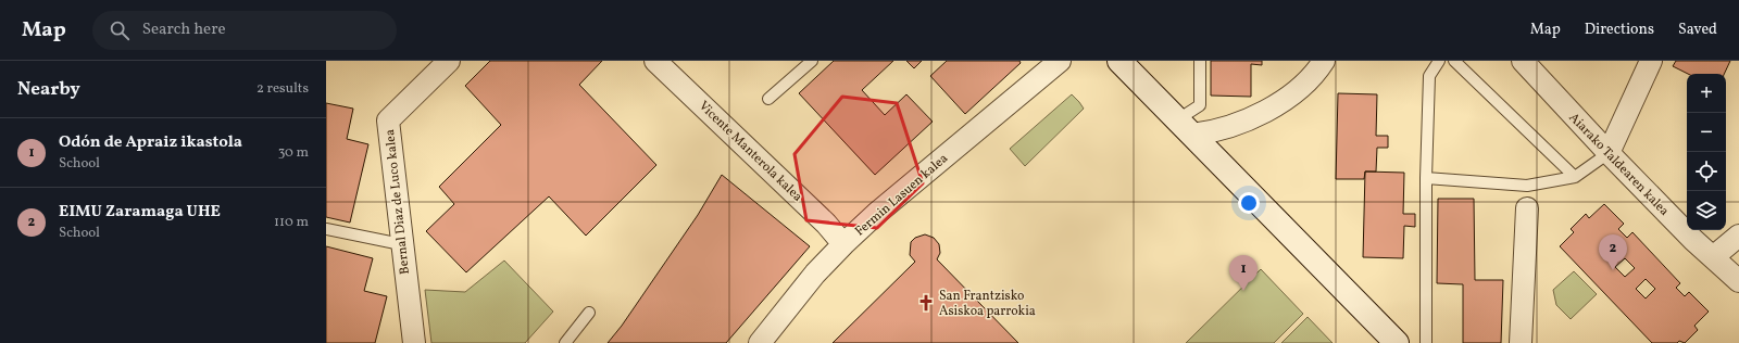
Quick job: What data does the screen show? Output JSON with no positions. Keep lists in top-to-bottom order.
{
  "streets": {
    "street": [
      "Vicente Manterola kalea",
      "Aiarako Taldearen kalea",
      "Fermin Lasuen kalea",
      "Bernal Diaz de Luco kalea"
    ]
  },
  "crossings": [
    ["Vicente Manterola kalea", "Fermin Lasuen kalea"]
  ],
  "places": {
    "church": ["San Frantzisko Asiskoa parrokia"]
  },
  "page": {
    "header": "Map",
    "search": "Search here",
    "nav": ["Map", "Directions", "Saved"],
    "heading": ["Nearby", "2 results"],
    "map_buttons": ["+", "−"],
    "list": [
      {
        "mark": "1",
        "name": "Odón de Apraiz ikastola",
        "note": "School",
        "value": "30 m"
      },
      {
        "mark": "2",
        "name": "EIMU Zaramaga UHE",
        "note": "School",
        "value": "110 m"
      }
    ],
    "pins": ["2", "1"]
  }
}
